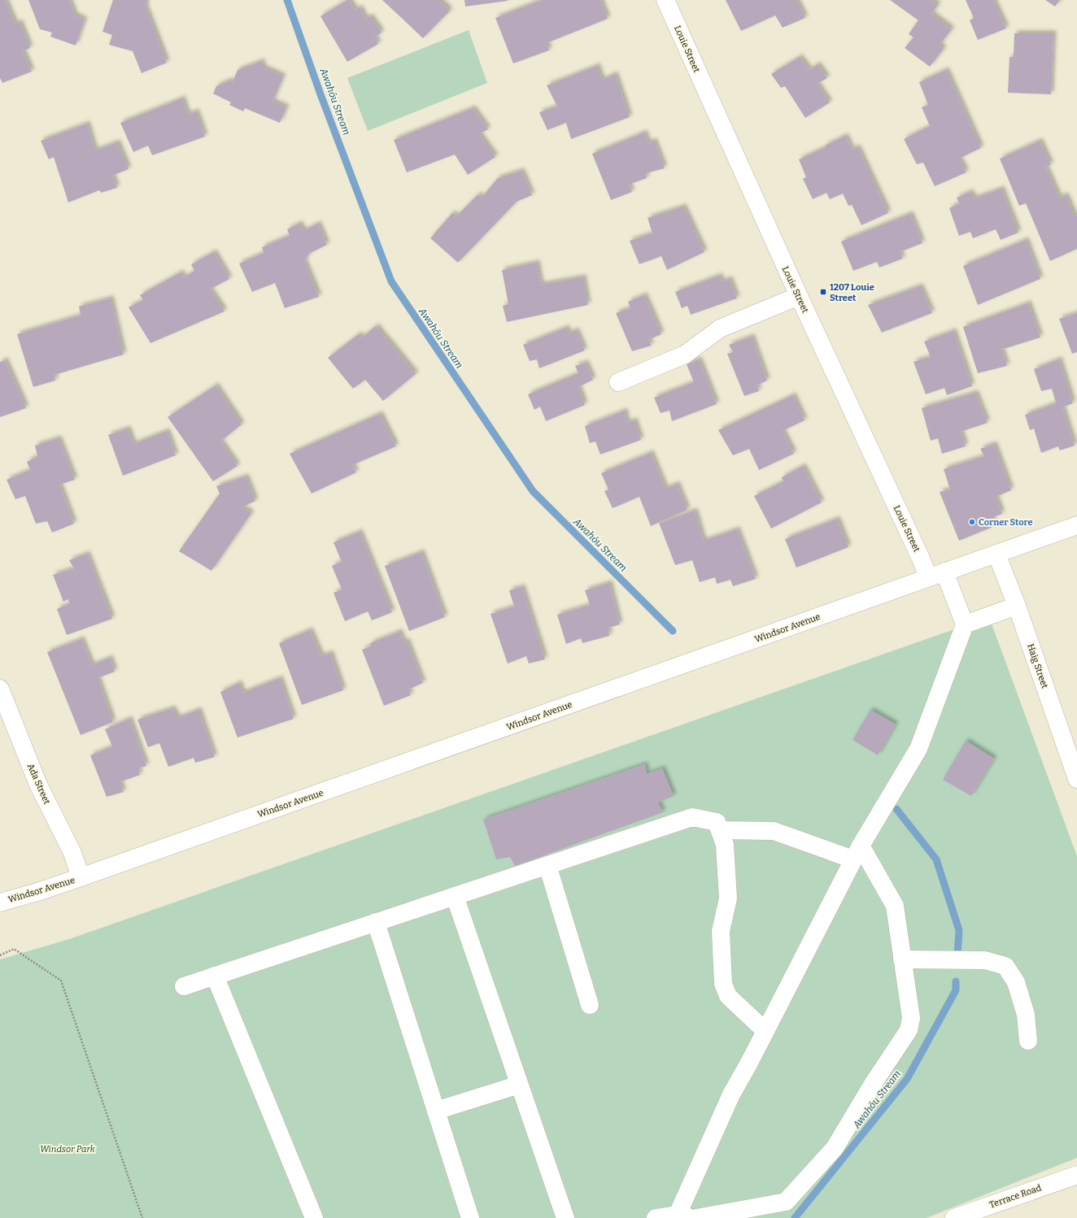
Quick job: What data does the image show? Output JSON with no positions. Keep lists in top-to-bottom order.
{
  "streets": {
    "street": [
      "Louie Street",
      "Windsor Avenue",
      "Haig Street",
      "Ada Street",
      "Terrace Road"
    ]
  },
  "crossings": [
    ["Louie Street", "Windsor Avenue"],
    ["Windsor Avenue", "Haig Street"],
    ["Windsor Avenue", "Ada Street"]
  ],
  "water": ["Awahōu Stream"],
  "parks": ["Windsor Park"],
  "places": {
    "transit": ["1207 Louie Street"],
    "other": ["Corner Store"]
  }
}
